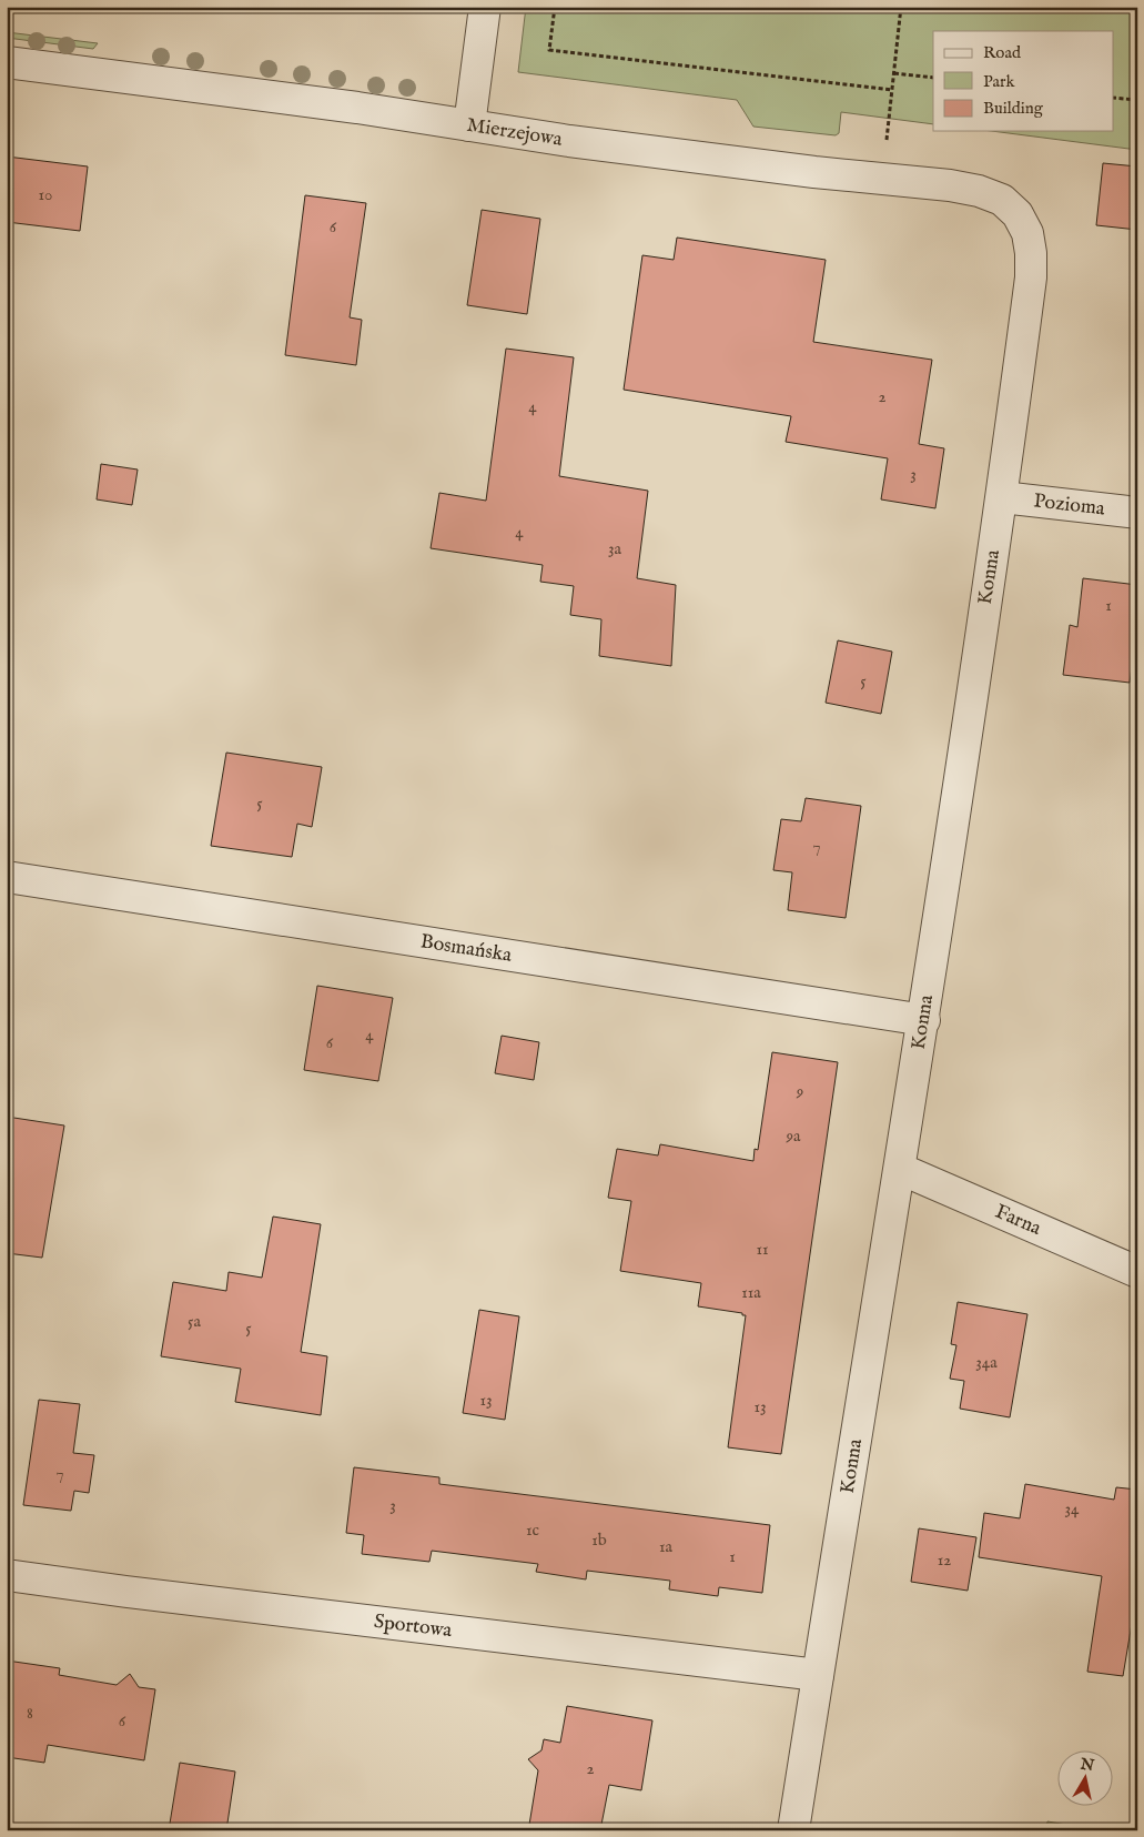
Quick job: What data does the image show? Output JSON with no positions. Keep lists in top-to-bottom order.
{
  "streets": {
    "street": [
      "Mierzejowa",
      "Pozioma",
      "Konna",
      "Bosmańska",
      "Farna",
      "Sportowa"
    ]
  },
  "crossings": [
    ["Mierzejowa", "Konna"],
    ["Pozioma", "Konna"],
    ["Konna", "Bosmańska"],
    ["Konna", "Farna"],
    ["Konna", "Sportowa"]
  ],
  "house_numbers": [
    "10",
    "6",
    "2",
    "4",
    "3",
    "4",
    "3a",
    "1",
    "5",
    "5",
    "7",
    "4",
    "6",
    "9",
    "9a",
    "11",
    "11a",
    "5a",
    "5",
    "34a",
    "13",
    "13",
    "7",
    "3",
    "34",
    "1c",
    "1b",
    "1a",
    "1",
    "12",
    "8",
    "6",
    "2"
  ],
  "legend": ["Road", "Park", "Building"],
  "north": "top"
}
